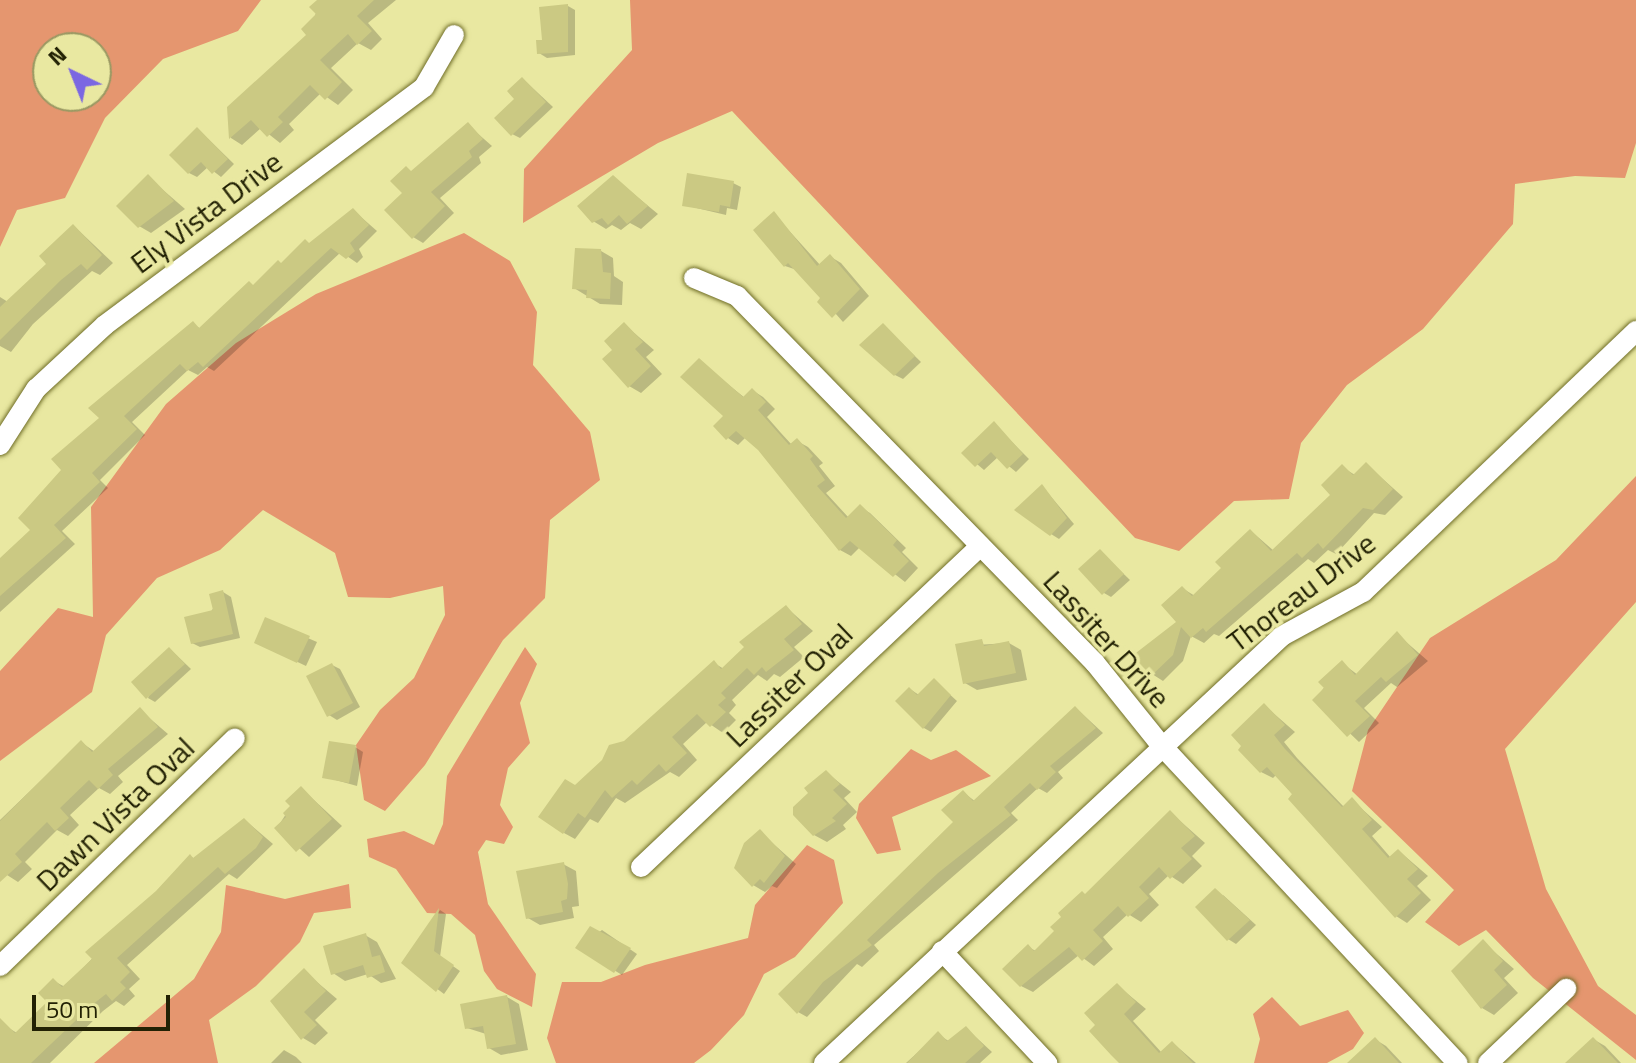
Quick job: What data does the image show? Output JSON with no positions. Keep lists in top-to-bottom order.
{
  "streets": {
    "street": [
      "Ely Vista Drive",
      "Thoreau Drive",
      "Lassiter Drive",
      "Lassiter Oval",
      "Dawn Vista Oval"
    ]
  },
  "crossings": [
    ["Thoreau Drive", "Lassiter Drive"],
    ["Lassiter Drive", "Lassiter Oval"]
  ],
  "scale_bar": "50 m",
  "north": "top left"
}
